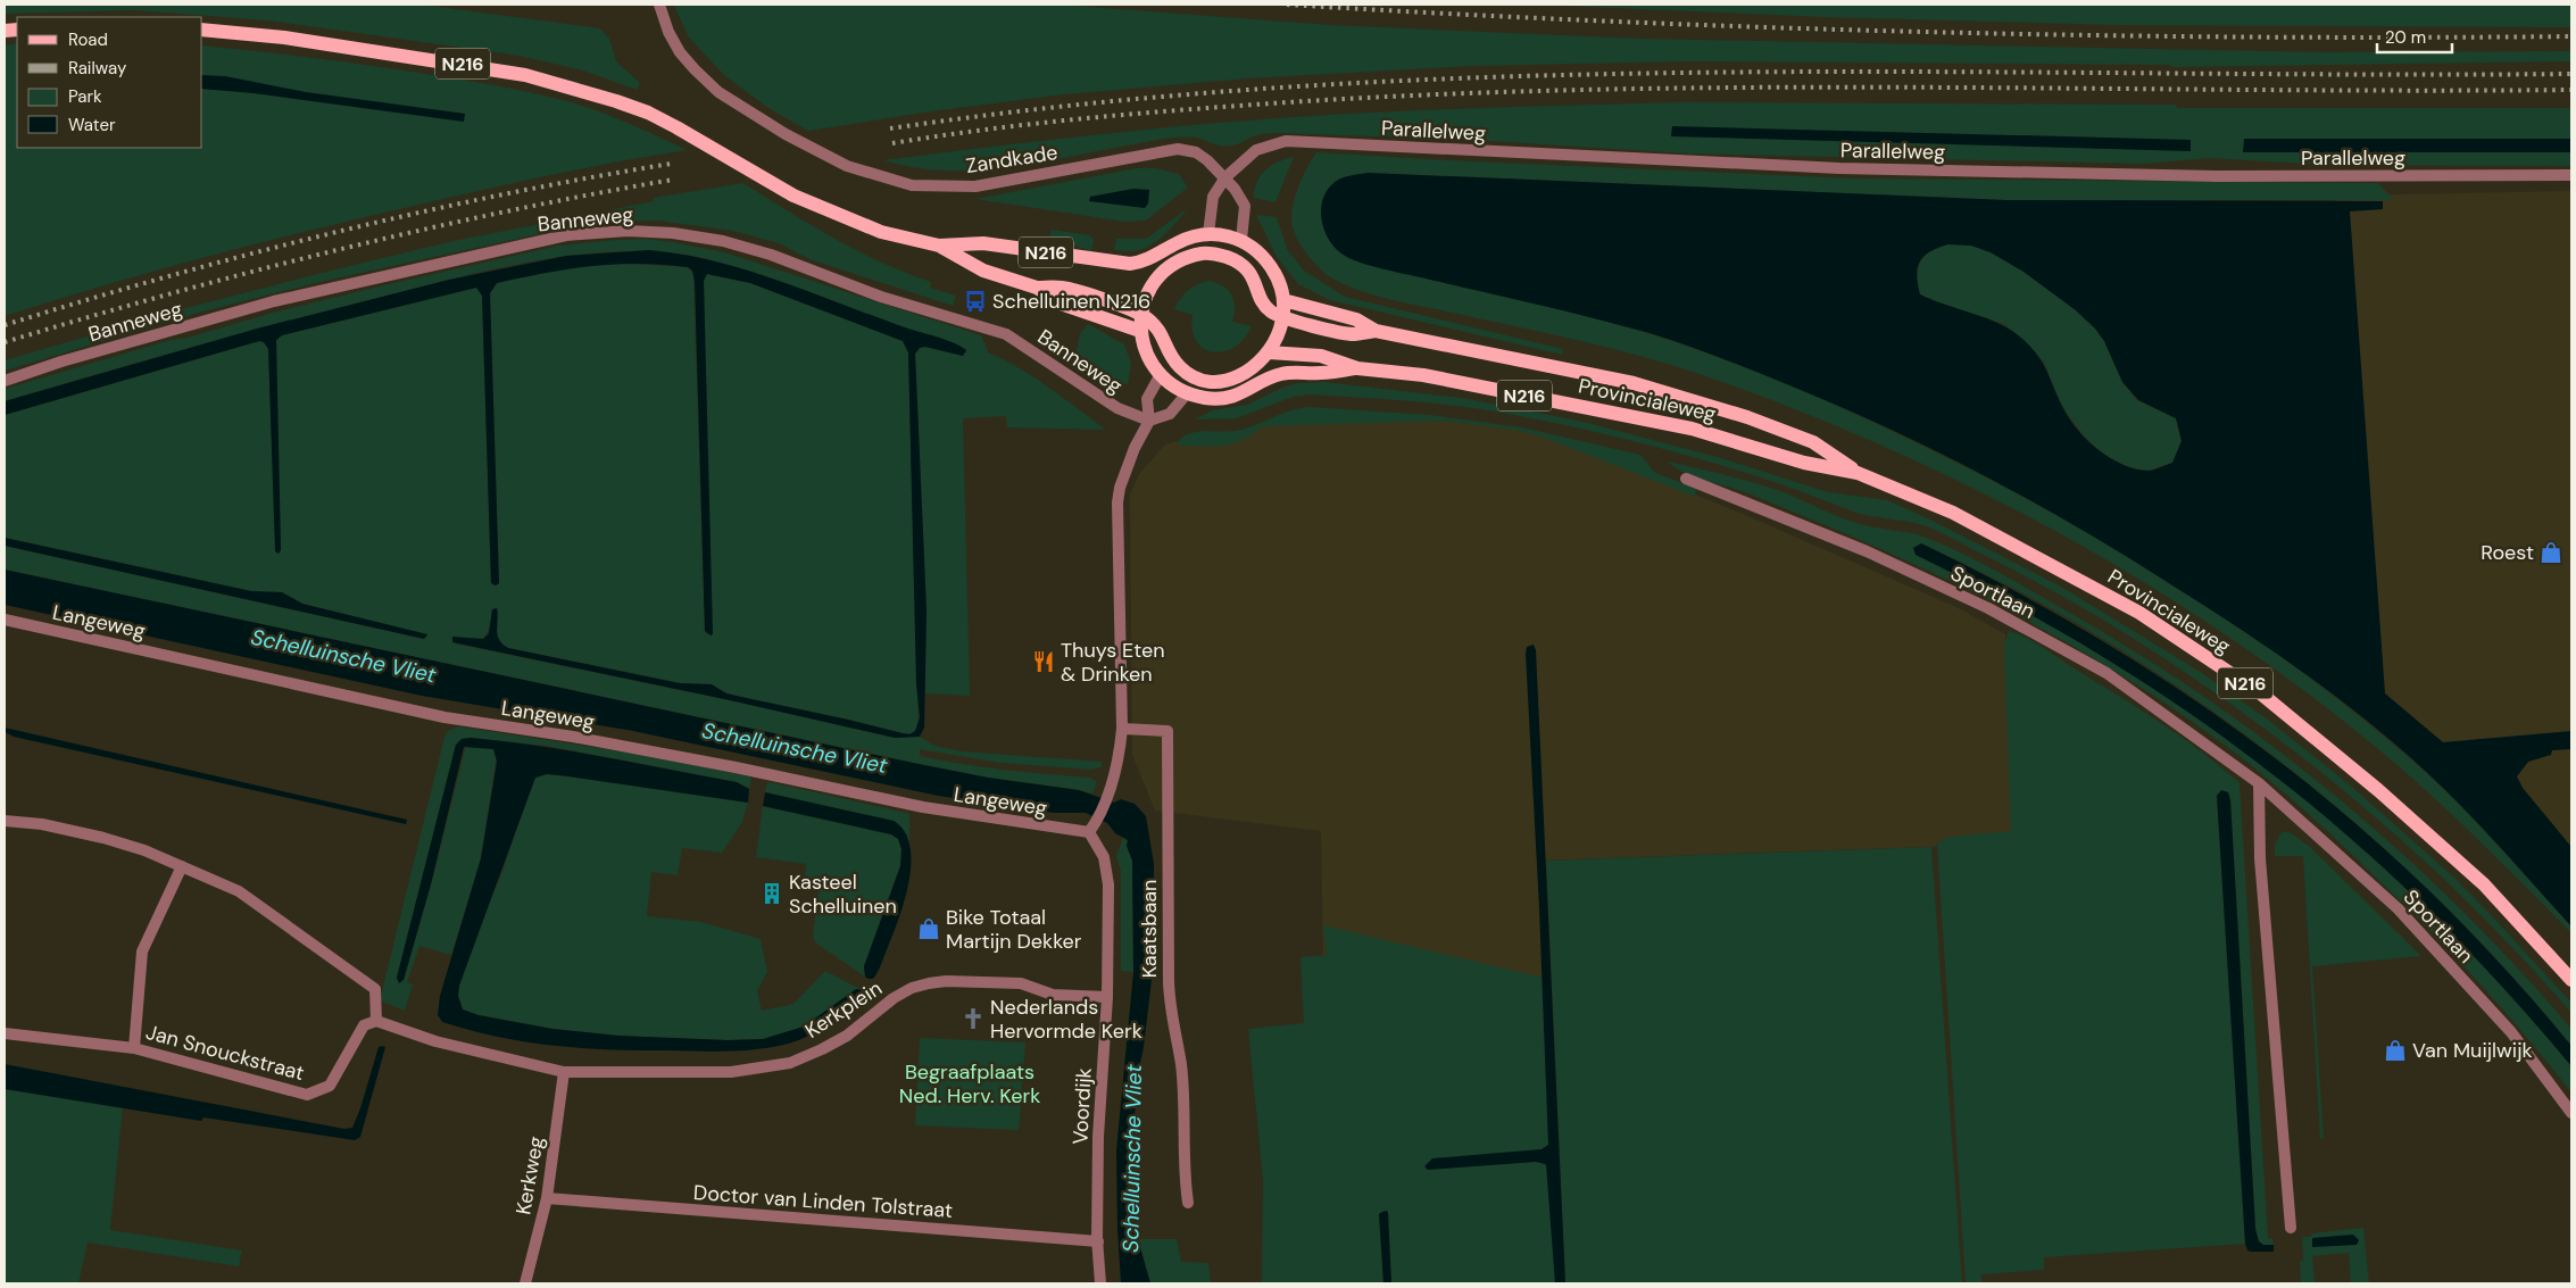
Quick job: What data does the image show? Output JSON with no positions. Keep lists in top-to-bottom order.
{
  "streets": {
    "main road": ["N216", "Provincialeweg"],
    "street": [
      "Parallelweg",
      "Zandkade",
      "Banneweg",
      "Sportlaan",
      "Langeweg",
      "Kaatsbaan",
      "Kerkplein",
      "Jan Snouckstraat",
      "Voordijk",
      "Kerkweg",
      "Doctor van Linden Tolstraat"
    ]
  },
  "crossings": [
    ["N216", "Zandkade"],
    ["N216", "Provincialeweg"],
    ["Parallelweg", "Zandkade"],
    ["Langeweg", "Voordijk"],
    ["Kerkplein", "Voordijk"],
    ["Kerkplein", "Kerkweg"],
    ["Voordijk", "Doctor van Linden Tolstraat"],
    ["Kerkweg", "Doctor van Linden Tolstraat"]
  ],
  "water": ["Schelluinsche Vliet"],
  "parks": ["Begraafplaats Ned. Herv. Kerk"],
  "places": {
    "bus stop": ["Schelluinen N216"],
    "shop": ["Roest", "Bike Totaal Martijn Dekker", "Van Muijlwijk"],
    "restaurant": ["Thuys Eten & Drinken"],
    "building": ["Kasteel Schelluinen"],
    "church": ["Nederlands Hervormde Kerk"]
  },
  "legend": [
    "Road",
    "Railway",
    "Park",
    "Water"
  ],
  "scale_bar": "20 m"
}
